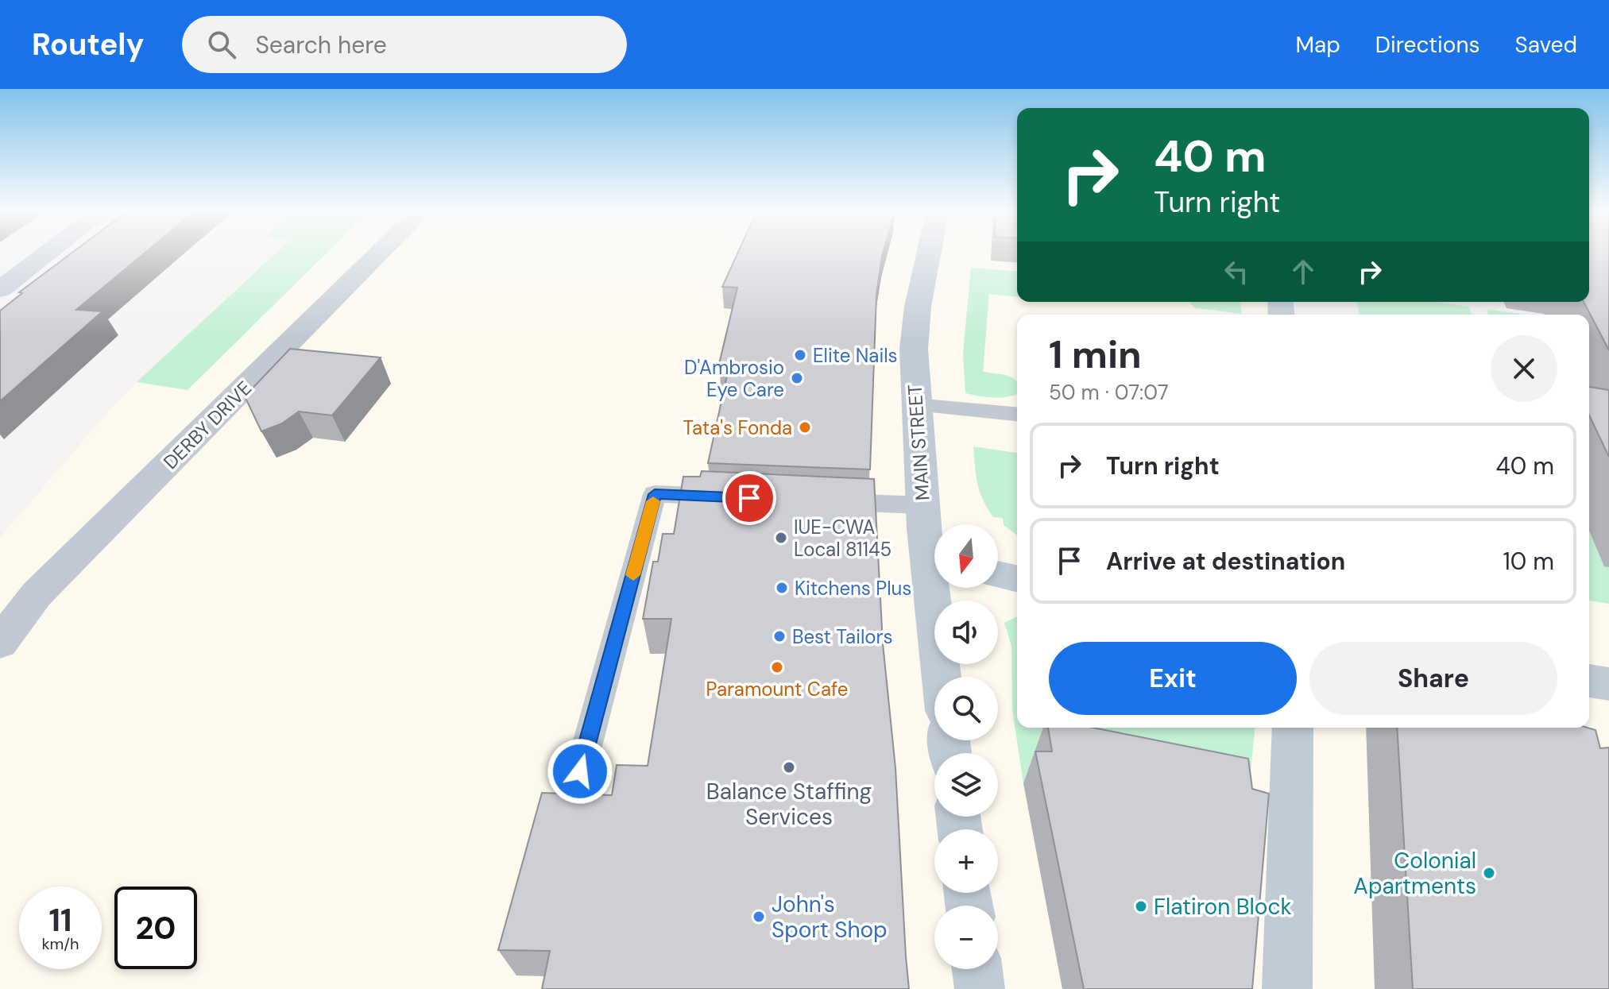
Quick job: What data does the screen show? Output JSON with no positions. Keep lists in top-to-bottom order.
{
  "streets": {
    "main road": ["MAIN STREET"],
    "street": ["DERBY DRIVE"]
  },
  "places": [
    "Elite Nails",
    "D'Ambrosio Eye Care",
    "Tata's Fonda",
    "IUE-CWA Local 81145",
    "Kitchens Plus",
    "Best Tailors",
    "Paramount Cafe",
    "Balance Staffing Services",
    "Colonial Apartments",
    "Flatiron Block",
    "John's Sport Shop"
  ],
  "north": "bottom",
  "page": {
    "header": "Routely",
    "search": "Search here",
    "nav": ["Map", "Directions", "Saved"],
    "turn": ["40 m", "Turn right"],
    "heading": ["1 min", "50 m · 07:07"],
    "list": [
      {
        "name": "Turn right",
        "value": "40 m"
      },
      {
        "name": "Arrive at destination",
        "value": "10 m"
      }
    ],
    "map_buttons": ["+", "−"],
    "buttons": ["Exit", "Share"],
    "speed": "11 km/h",
    "limit": "20"
  }
}
